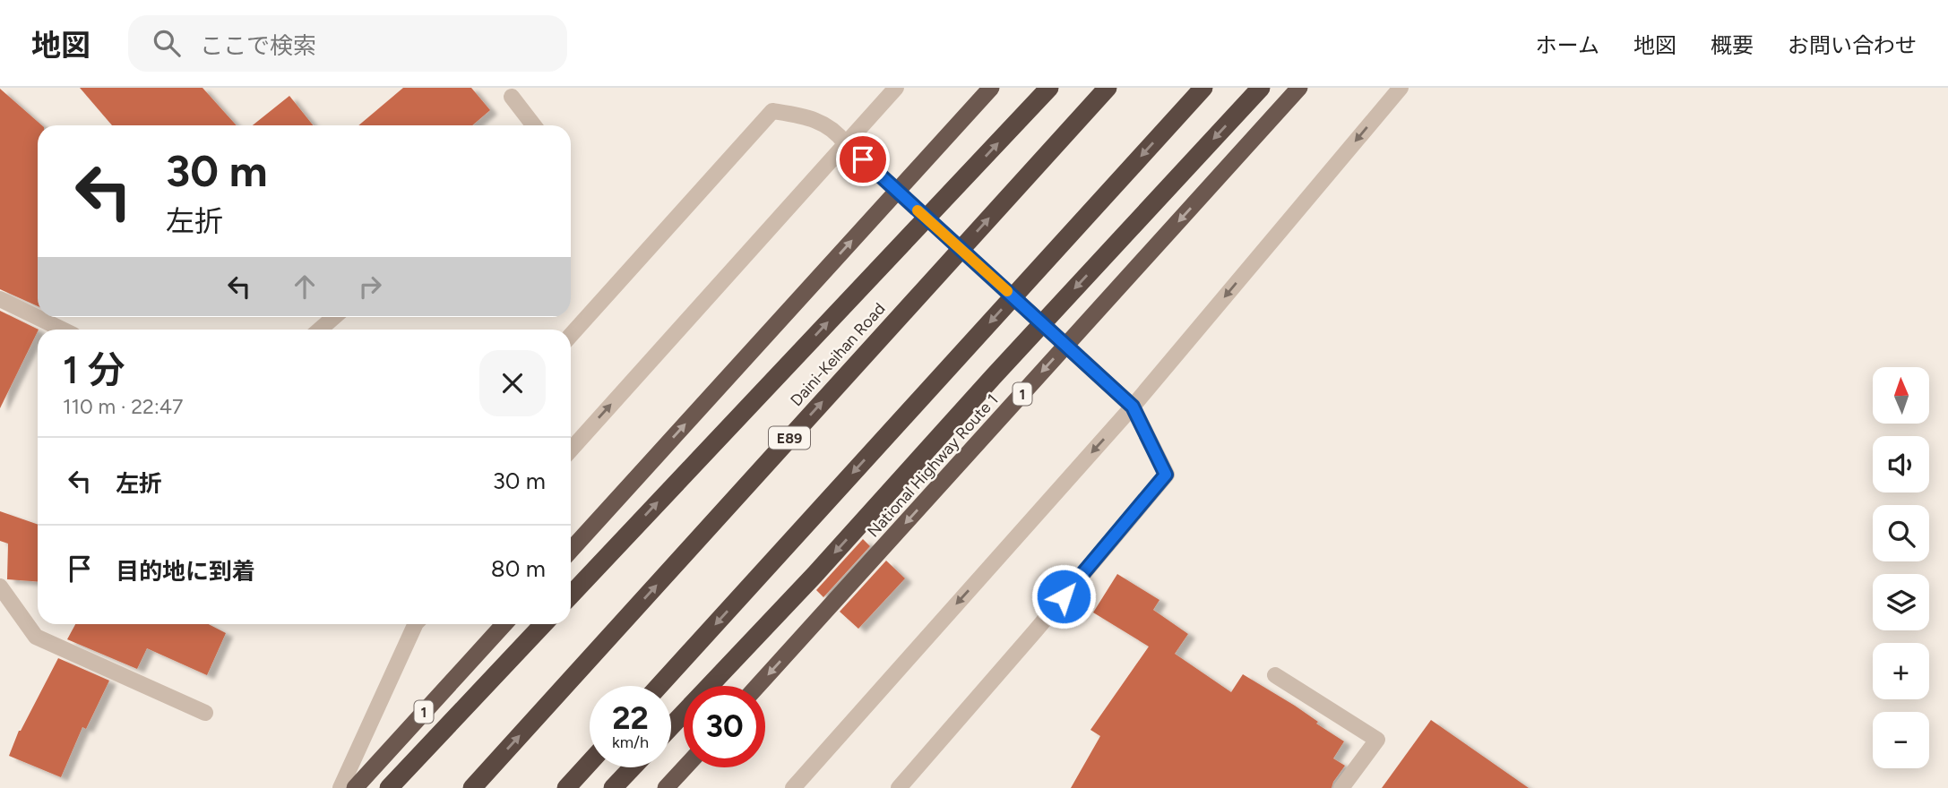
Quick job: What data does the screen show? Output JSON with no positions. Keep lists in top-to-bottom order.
{
  "streets": {
    "highway": [
      "Daini-Keihan Road",
      "1",
      "E89",
      "National Highway Route 1"
    ]
  },
  "north": "top",
  "page": {
    "header": "地図",
    "search": "ここで検索",
    "nav": [
      "ホーム",
      "地図",
      "概要",
      "お問い合わせ"
    ],
    "turn": ["30 m", "左折"],
    "heading": ["1 分", "110 m · 22:47"],
    "map_buttons": ["+", "−"],
    "list": [
      {
        "name": "左折",
        "value": "30 m"
      },
      {
        "name": "目的地に到着",
        "value": "80 m"
      }
    ],
    "speed": "22 km/h",
    "limit": "30"
  }
}
